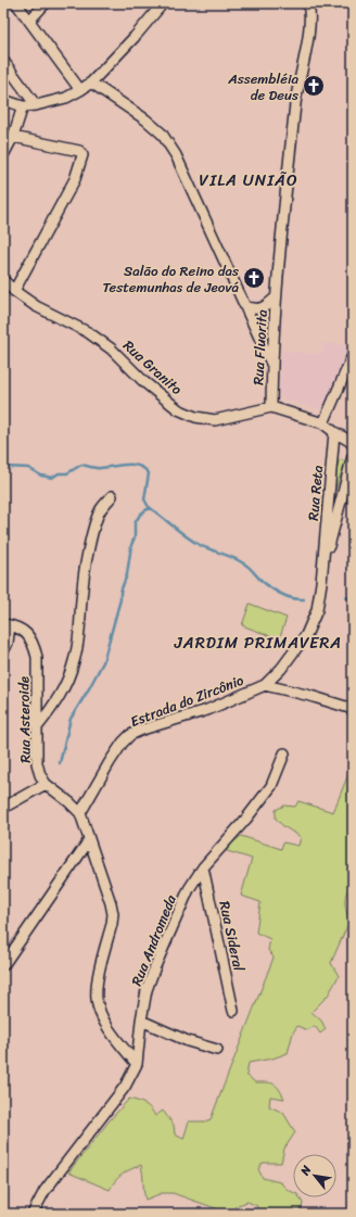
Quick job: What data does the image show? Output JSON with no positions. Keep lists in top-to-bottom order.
{
  "streets": {
    "street": [
      "Rua Fluorita",
      "Rua Granito",
      "Rua Reta",
      "Estrada do Zircônio",
      "Rua Asteroide",
      "Rua Sideral",
      "Rua Andromeda"
    ]
  },
  "crossings": [
    ["Rua Fluorita", "Rua Granito"],
    ["Rua Reta", "Estrada do Zircônio"],
    ["Estrada do Zircônio", "Rua Asteroide"],
    ["Rua Asteroide", "Rua Andromeda"],
    ["Rua Sideral", "Rua Andromeda"]
  ],
  "districts": ["VILA UNIÃO", "JARDIM PRIMAVERA"],
  "places": {
    "church": ["Assembléia de Deus", "Salão do Reino das Testemunhas de Jeová"]
  },
  "north": "top left"
}
